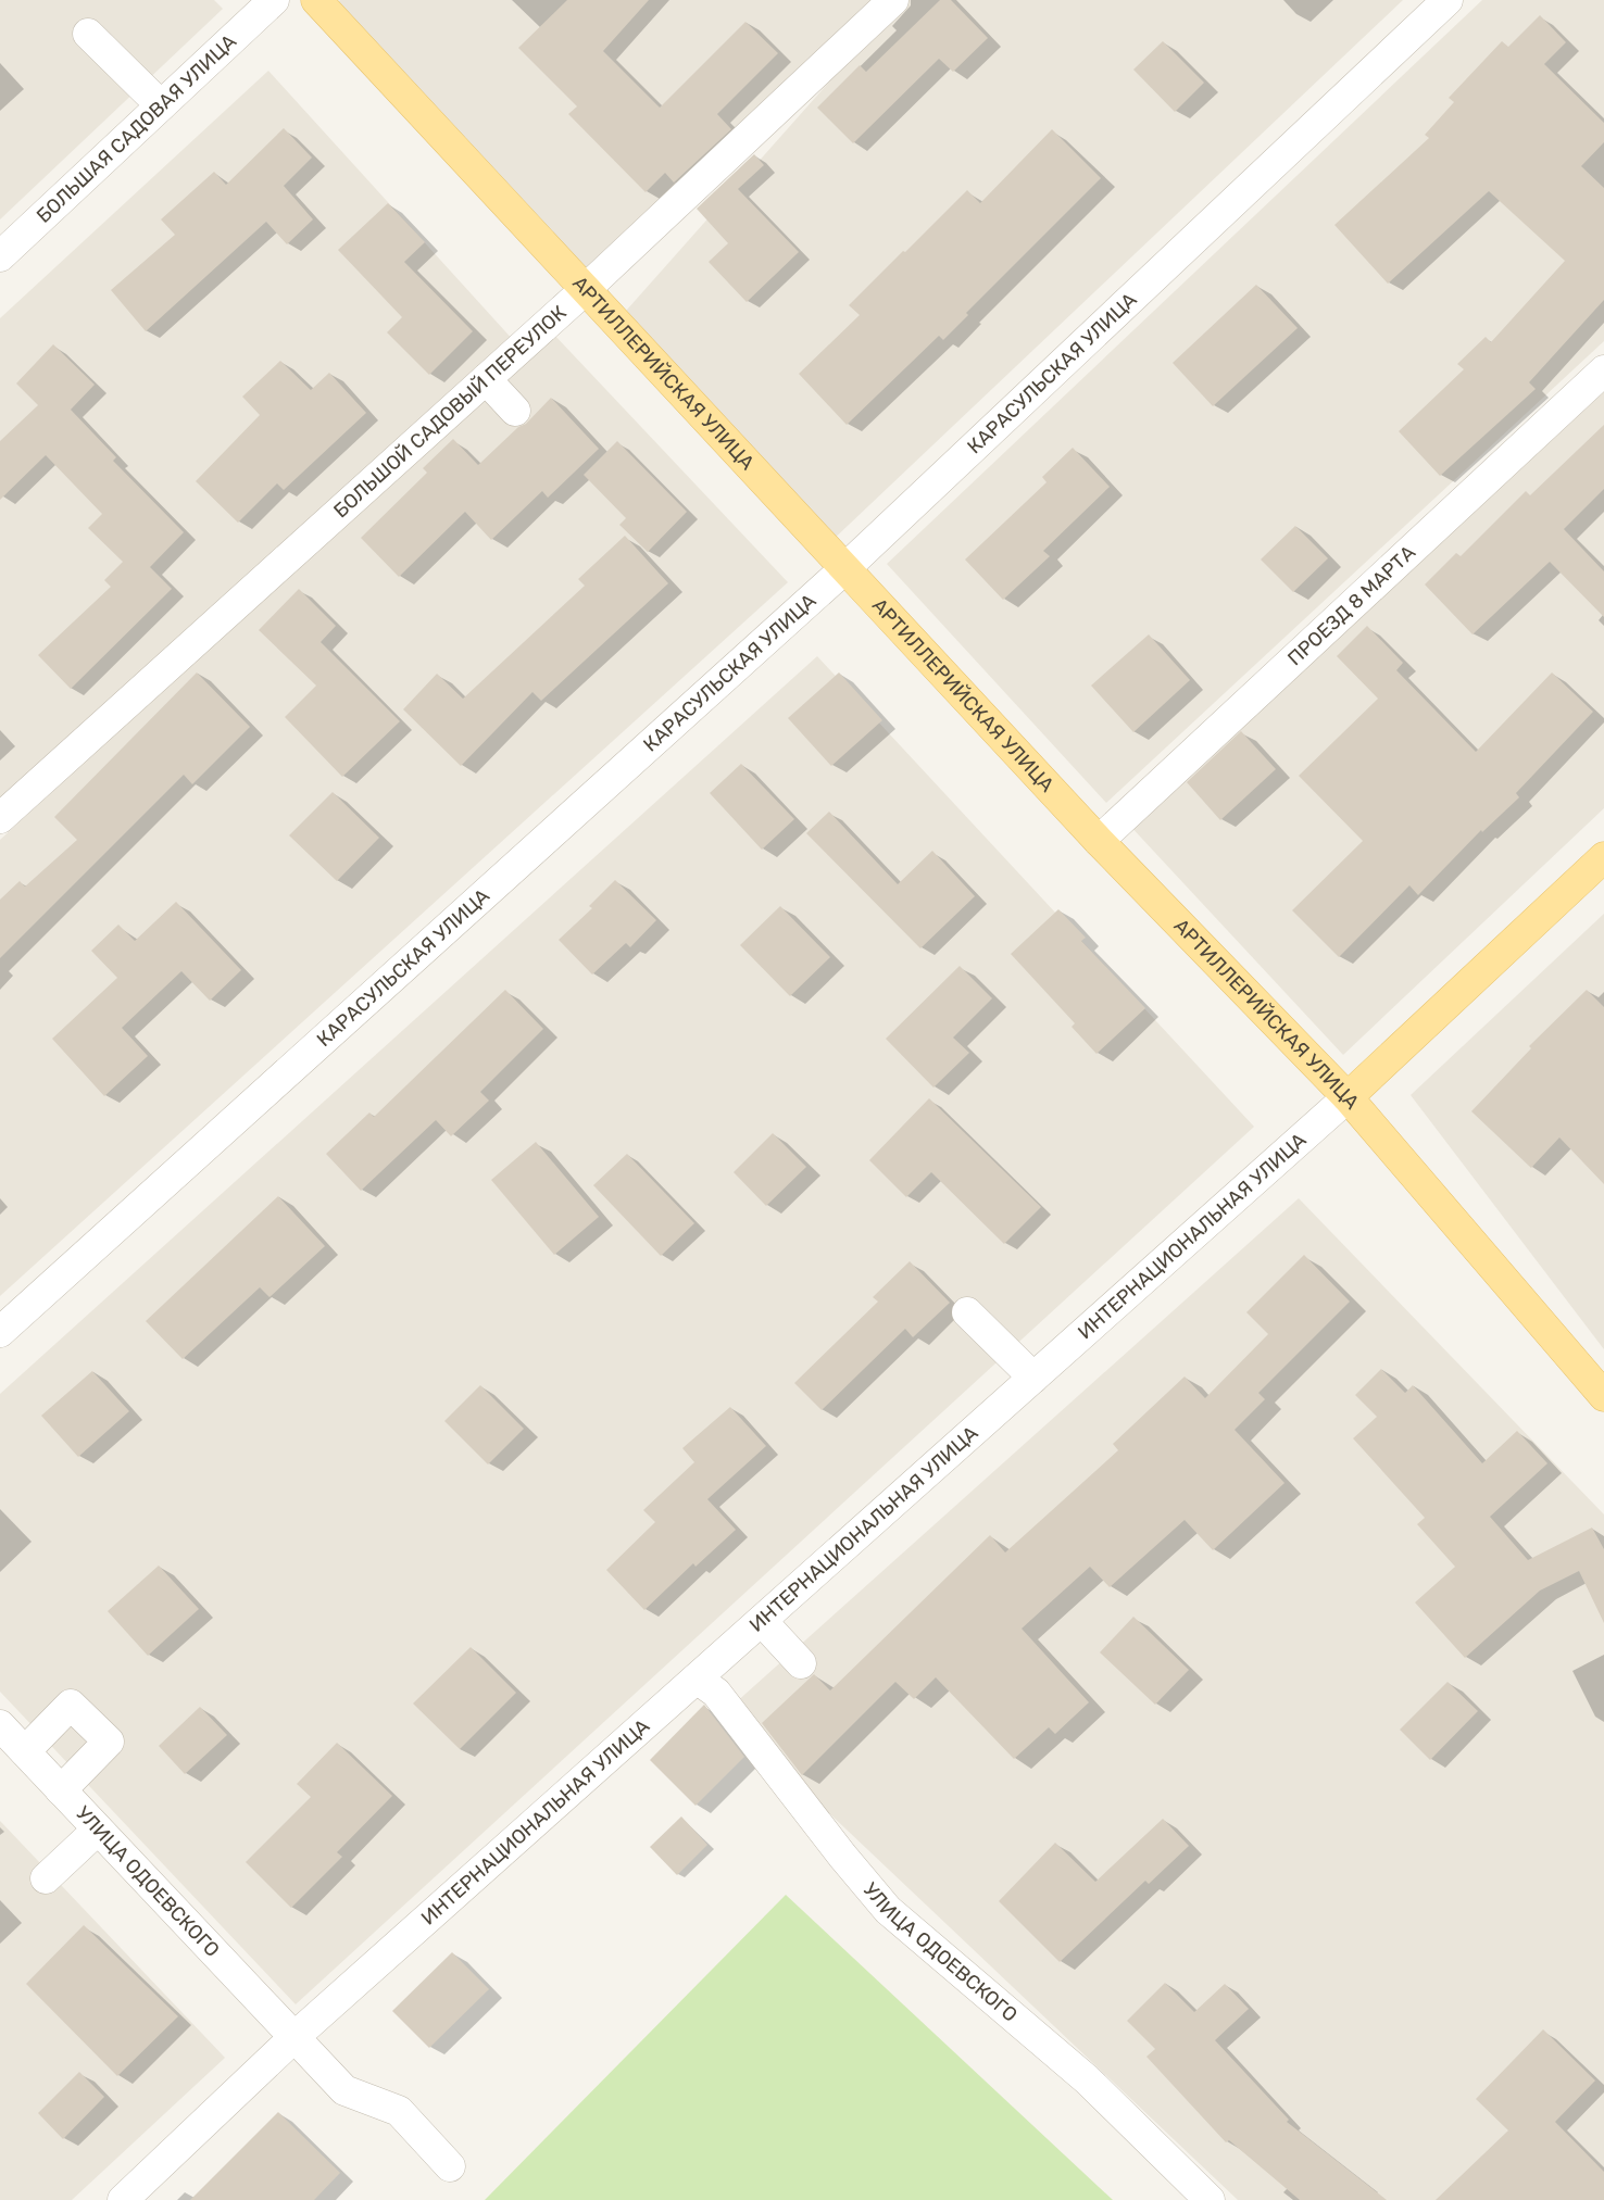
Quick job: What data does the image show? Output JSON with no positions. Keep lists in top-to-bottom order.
{
  "streets": {
    "main road": ["АРТИЛЛЕРИЙСКАЯ УЛИЦА", "ИНТЕРНАЦИОНАЛЬНАЯ УЛИЦА"],
    "street": [
      "БОЛЬШАЯ САДОВАЯ УЛИЦА",
      "КАРАСУЛЬСКАЯ УЛИЦА",
      "БОЛЬШОЙ САДОВЫЙ ПЕРЕУЛОК",
      "ПРОЕЗД 8 МАРТА",
      "УЛИЦА ОДОЕВСКОГО"
    ]
  },
  "crossings": [
    ["АРТИЛЛЕРИЙСКАЯ УЛИЦА", "КАРАСУЛЬСКАЯ УЛИЦА"],
    ["АРТИЛЛЕРИЙСКАЯ УЛИЦА", "БОЛЬШОЙ САДОВЫЙ ПЕРЕУЛОК"],
    ["АРТИЛЛЕРИЙСКАЯ УЛИЦА", "ПРОЕЗД 8 МАРТА"],
    ["АРТИЛЛЕРИЙСКАЯ УЛИЦА", "ИНТЕРНАЦИОНАЛЬНАЯ УЛИЦА"],
    ["ИНТЕРНАЦИОНАЛЬНАЯ УЛИЦА", "УЛИЦА ОДОЕВСКОГО"]
  ]
}
